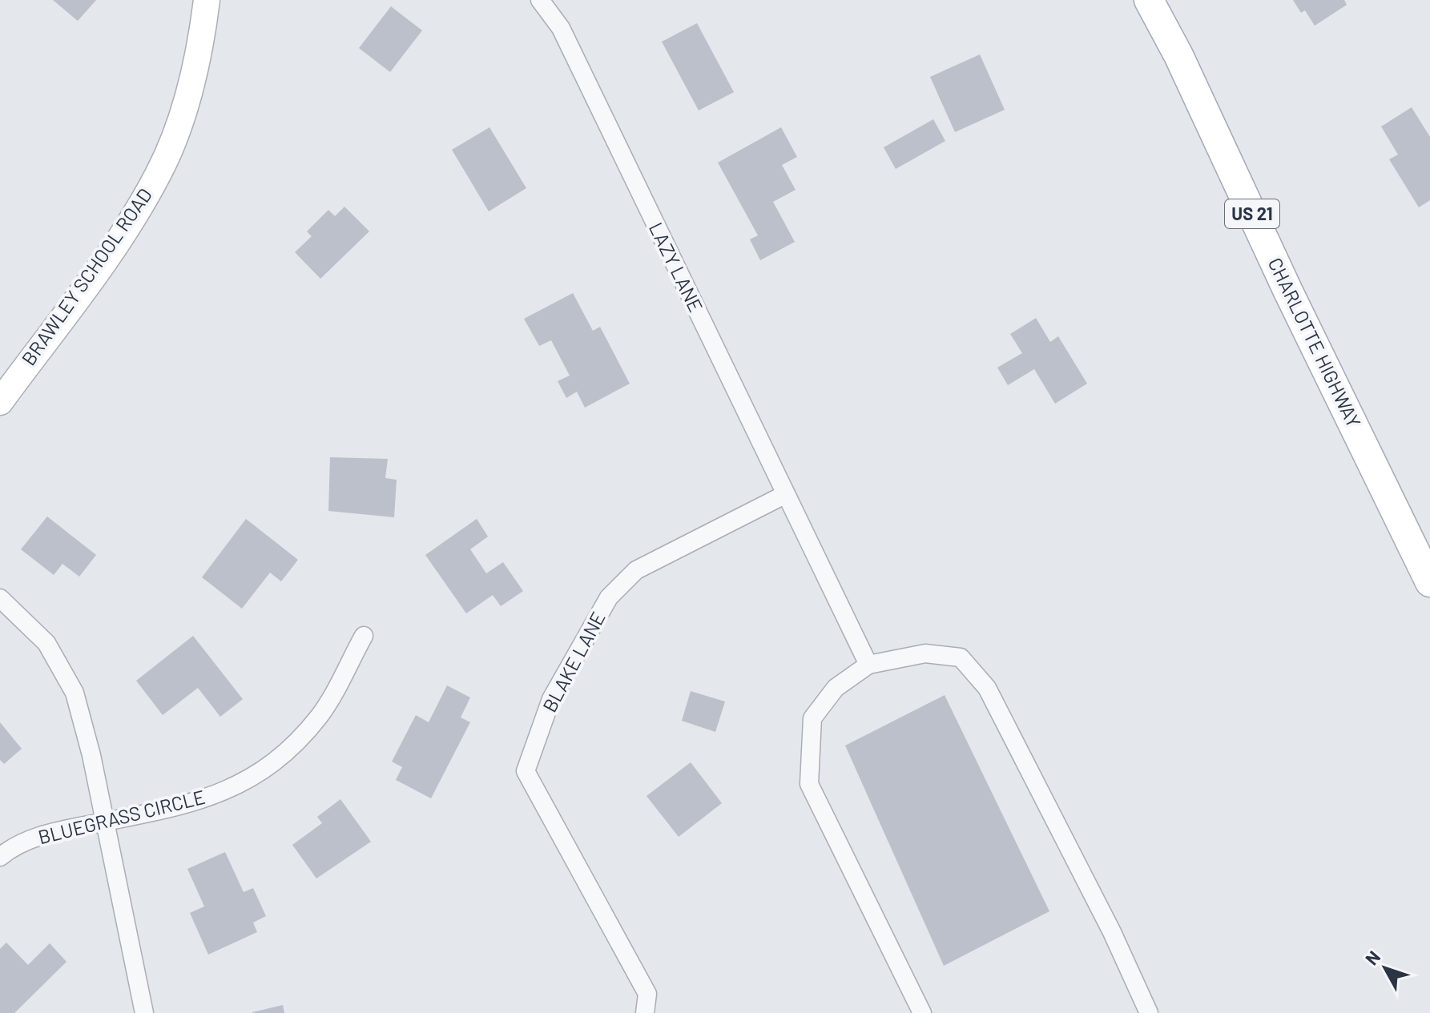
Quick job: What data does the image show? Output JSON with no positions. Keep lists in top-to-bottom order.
{
  "streets": {
    "main road": ["US 21", "BRAWLEY SCHOOL ROAD", "CHARLOTTE HIGHWAY"],
    "street": ["LAZY LANE", "BLAKE LANE", "BLUEGRASS CIRCLE"]
  },
  "crossings": [
    ["LAZY LANE", "BLAKE LANE"]
  ],
  "north": "top left"
}
